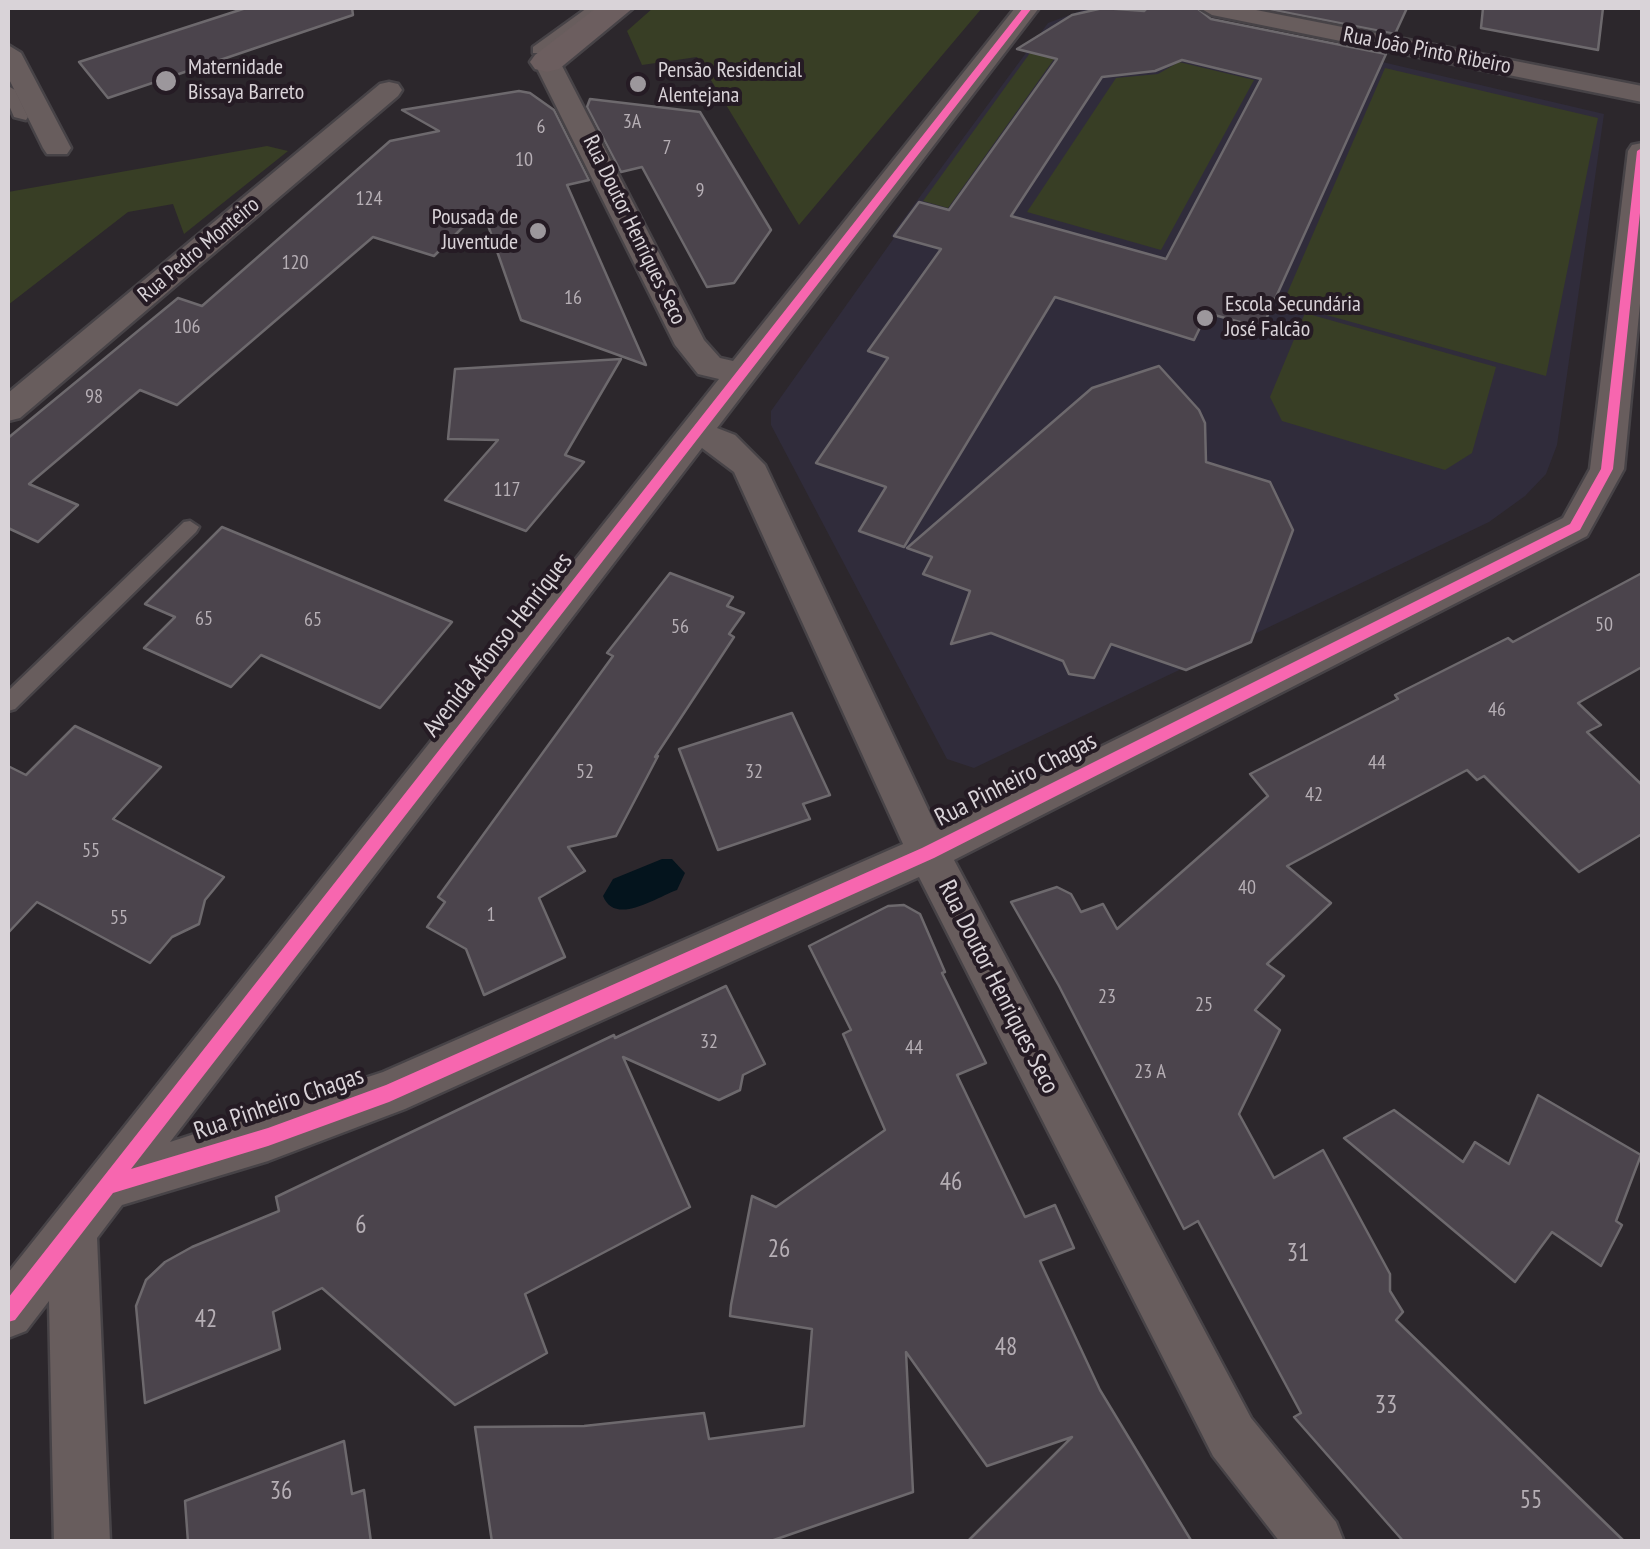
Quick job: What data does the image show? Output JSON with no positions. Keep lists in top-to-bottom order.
{
  "streets": {
    "street": [
      "Rua João Pinto Ribeiro",
      "Rua Doutor Henriques Seco",
      "Rua Pedro Monteiro",
      "Avenida Afonso Henriques",
      "Rua Pinheiro Chagas"
    ]
  },
  "crossings": [
    ["Rua Doutor Henriques Seco", "Avenida Afonso Henriques"],
    ["Rua Doutor Henriques Seco", "Rua Pinheiro Chagas"],
    ["Avenida Afonso Henriques", "Rua Pinheiro Chagas"]
  ],
  "places": [
    "Maternidade Bissaya Barreto",
    "Pensão Residencial Alentejana",
    "Pousada de Juventude",
    "Escola Secundária José Falcão"
  ],
  "house_numbers": [
    "3A",
    "6",
    "7",
    "10",
    "9",
    "124",
    "120",
    "16",
    "106",
    "98",
    "117",
    "65",
    "65",
    "50",
    "56",
    "46",
    "44",
    "52",
    "32",
    "42",
    "55",
    "40",
    "1",
    "55",
    "23",
    "25",
    "32",
    "44",
    "23 A",
    "46",
    "6",
    "26",
    "31",
    "42",
    "48",
    "33",
    "36",
    "55"
  ]
}
